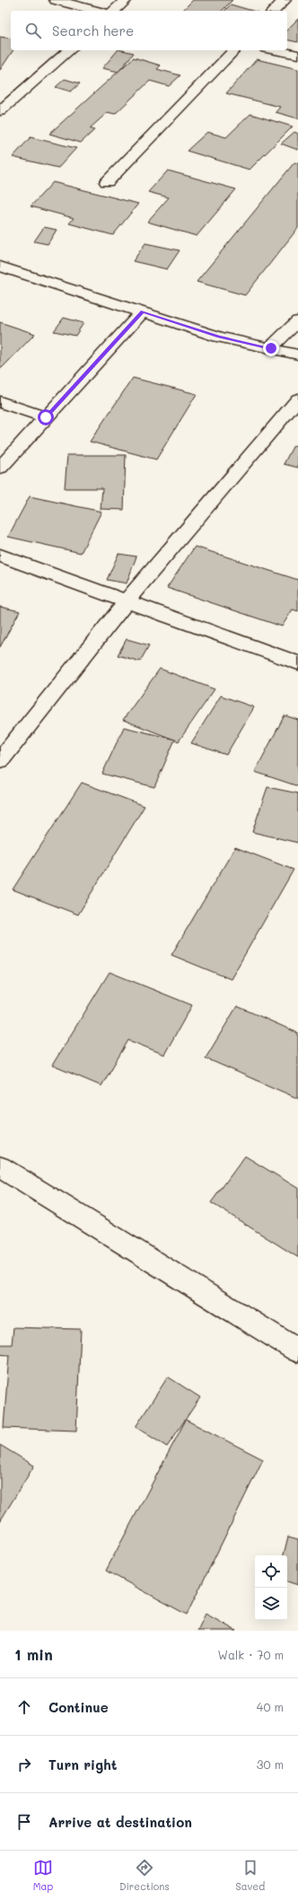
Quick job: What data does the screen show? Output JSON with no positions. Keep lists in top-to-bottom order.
{
  "page": {
    "search": "Search here",
    "heading": ["1 min", "Walk · 70 m"],
    "list": [
      ["Continue", "40 m"],
      ["Turn right", "30 m"],
      "Arrive at destination"
    ],
    "nav": ["Map", "Directions", "Saved"]
  }
}
